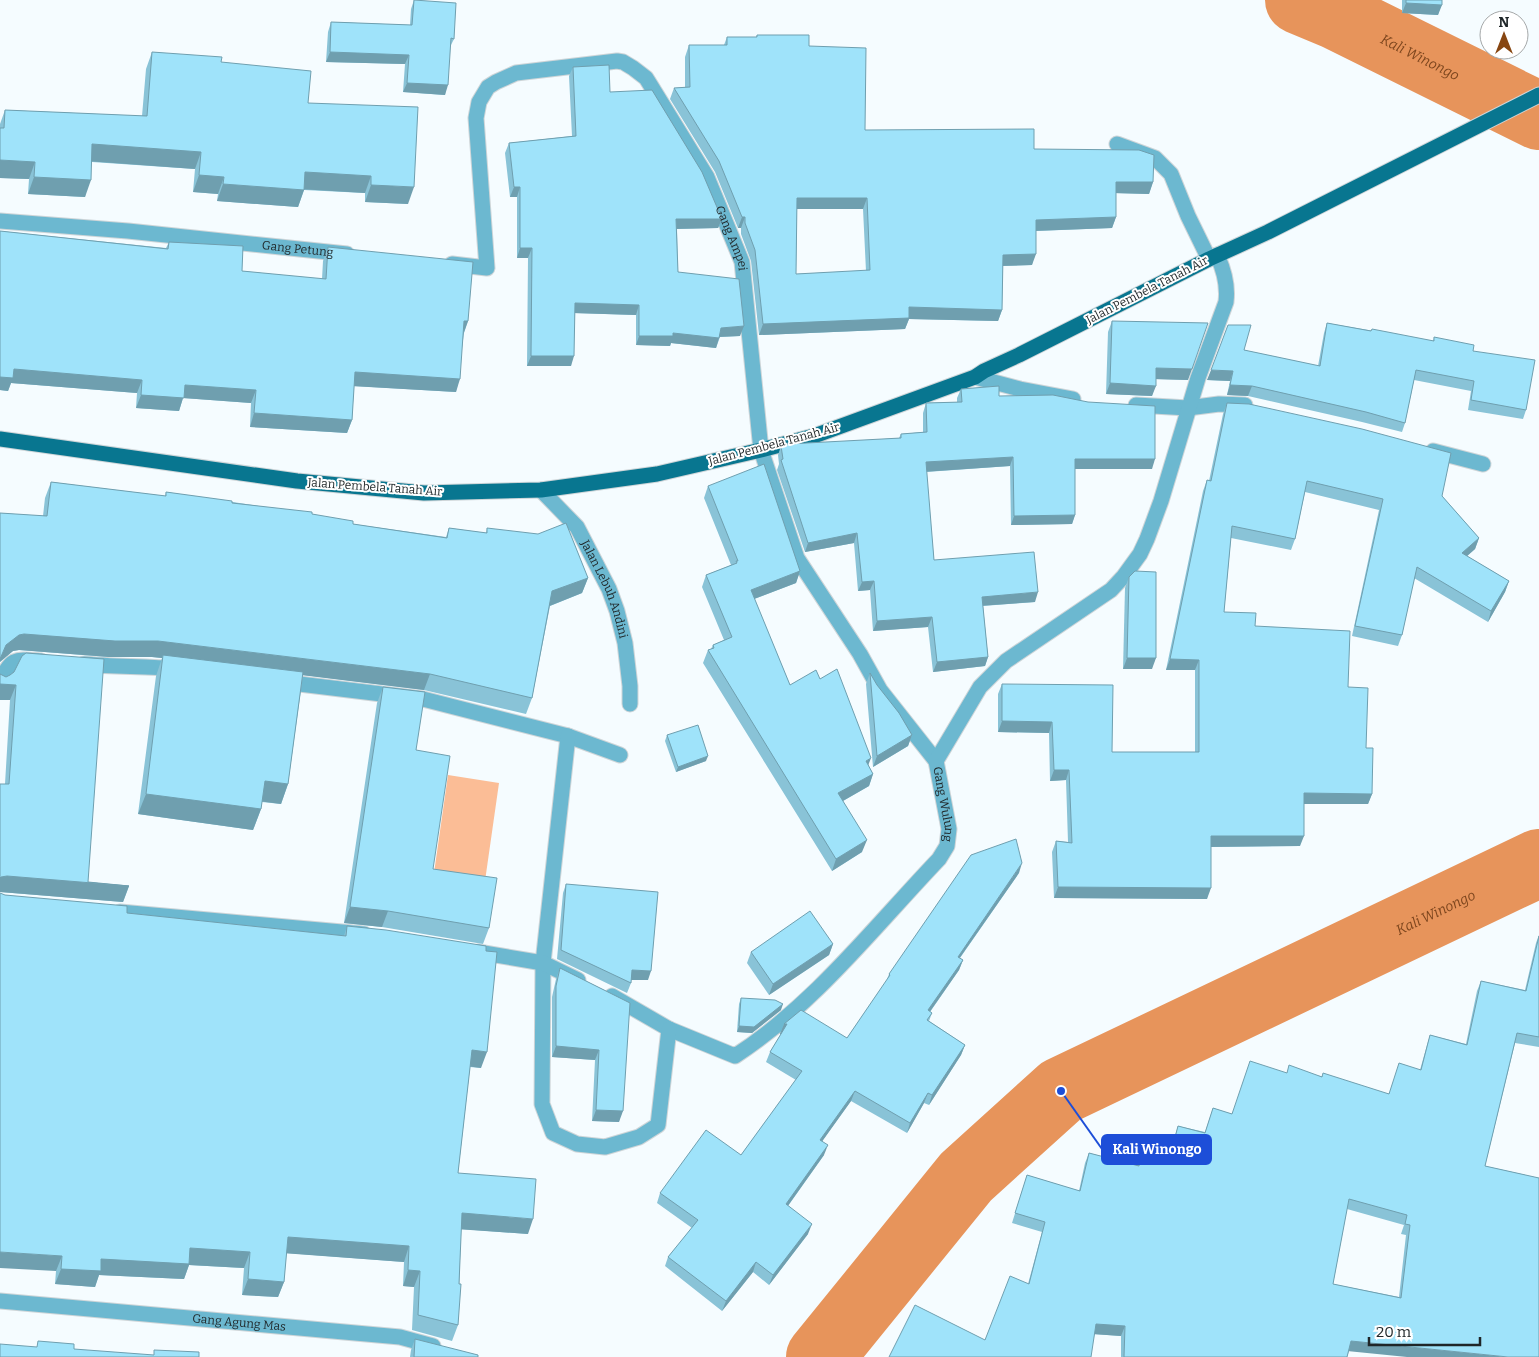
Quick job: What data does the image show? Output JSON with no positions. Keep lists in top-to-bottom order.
{
  "streets": {
    "main road": ["Jalan Pembela Tanah Air"],
    "street": [
      "Gang Ampei",
      "Gang Petung",
      "Jalan Lebuh Andini",
      "Gang Wulung",
      "Gang Agung Mas"
    ]
  },
  "crossings": [
    ["Gang Ampei", "Jalan Pembela Tanah Air"],
    ["Gang Ampei", "Gang Wulung"],
    ["Jalan Pembela Tanah Air", "Jalan Lebuh Andini"],
    ["Jalan Pembela Tanah Air", "Gang Wulung"]
  ],
  "water": ["Kali Winongo"],
  "places": ["Kali Winongo"],
  "scale_bar": "20 m",
  "north": "top"
}
